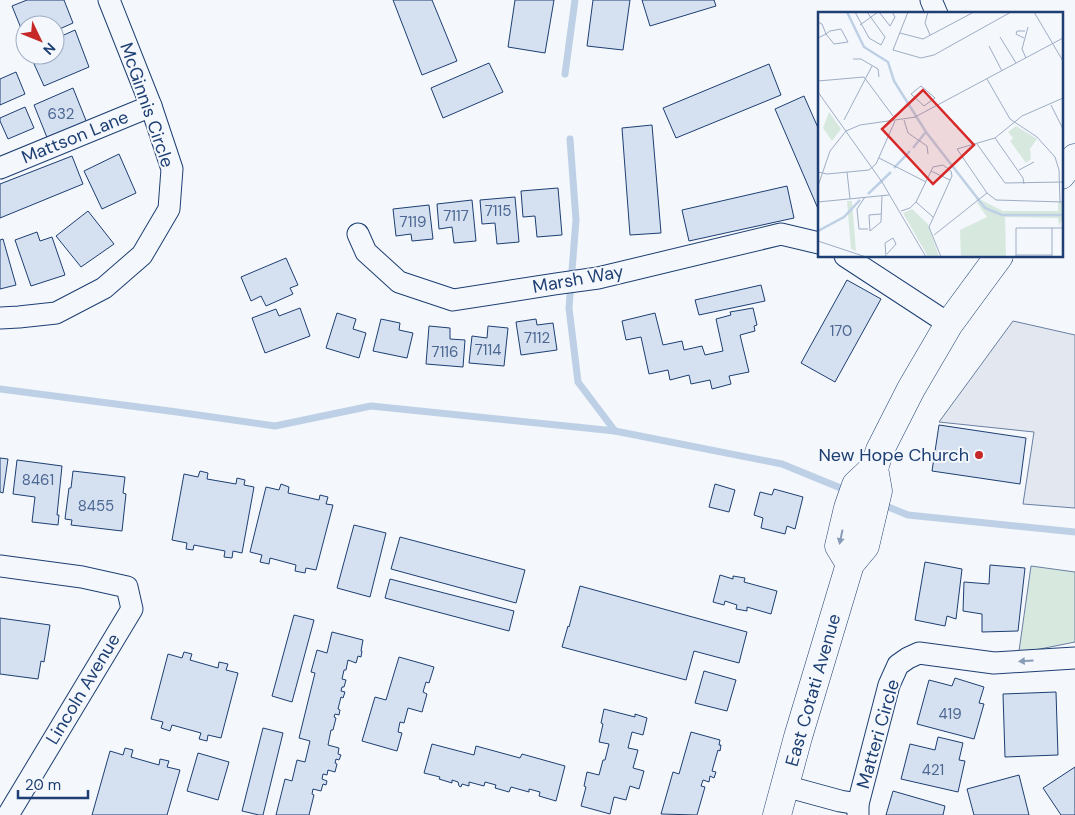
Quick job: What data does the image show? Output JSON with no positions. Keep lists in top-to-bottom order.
{
  "streets": {
    "main road": ["East Cotati Avenue"],
    "street": [
      "McGinnis Circle",
      "Mattson Lane",
      "Marsh Way",
      "Lincoln Avenue",
      "Matteri Circle"
    ]
  },
  "crossings": [
    ["McGinnis Circle", "Mattson Lane"],
    ["East Cotati Avenue", "Matteri Circle"]
  ],
  "places": ["New Hope Church"],
  "house_numbers": [
    "632",
    "7115",
    "7117",
    "7119",
    "170",
    "7112",
    "7114",
    "7116",
    "8461",
    "8455",
    "419",
    "421"
  ],
  "scale_bar": "20 m",
  "north": "bottom right"
}
